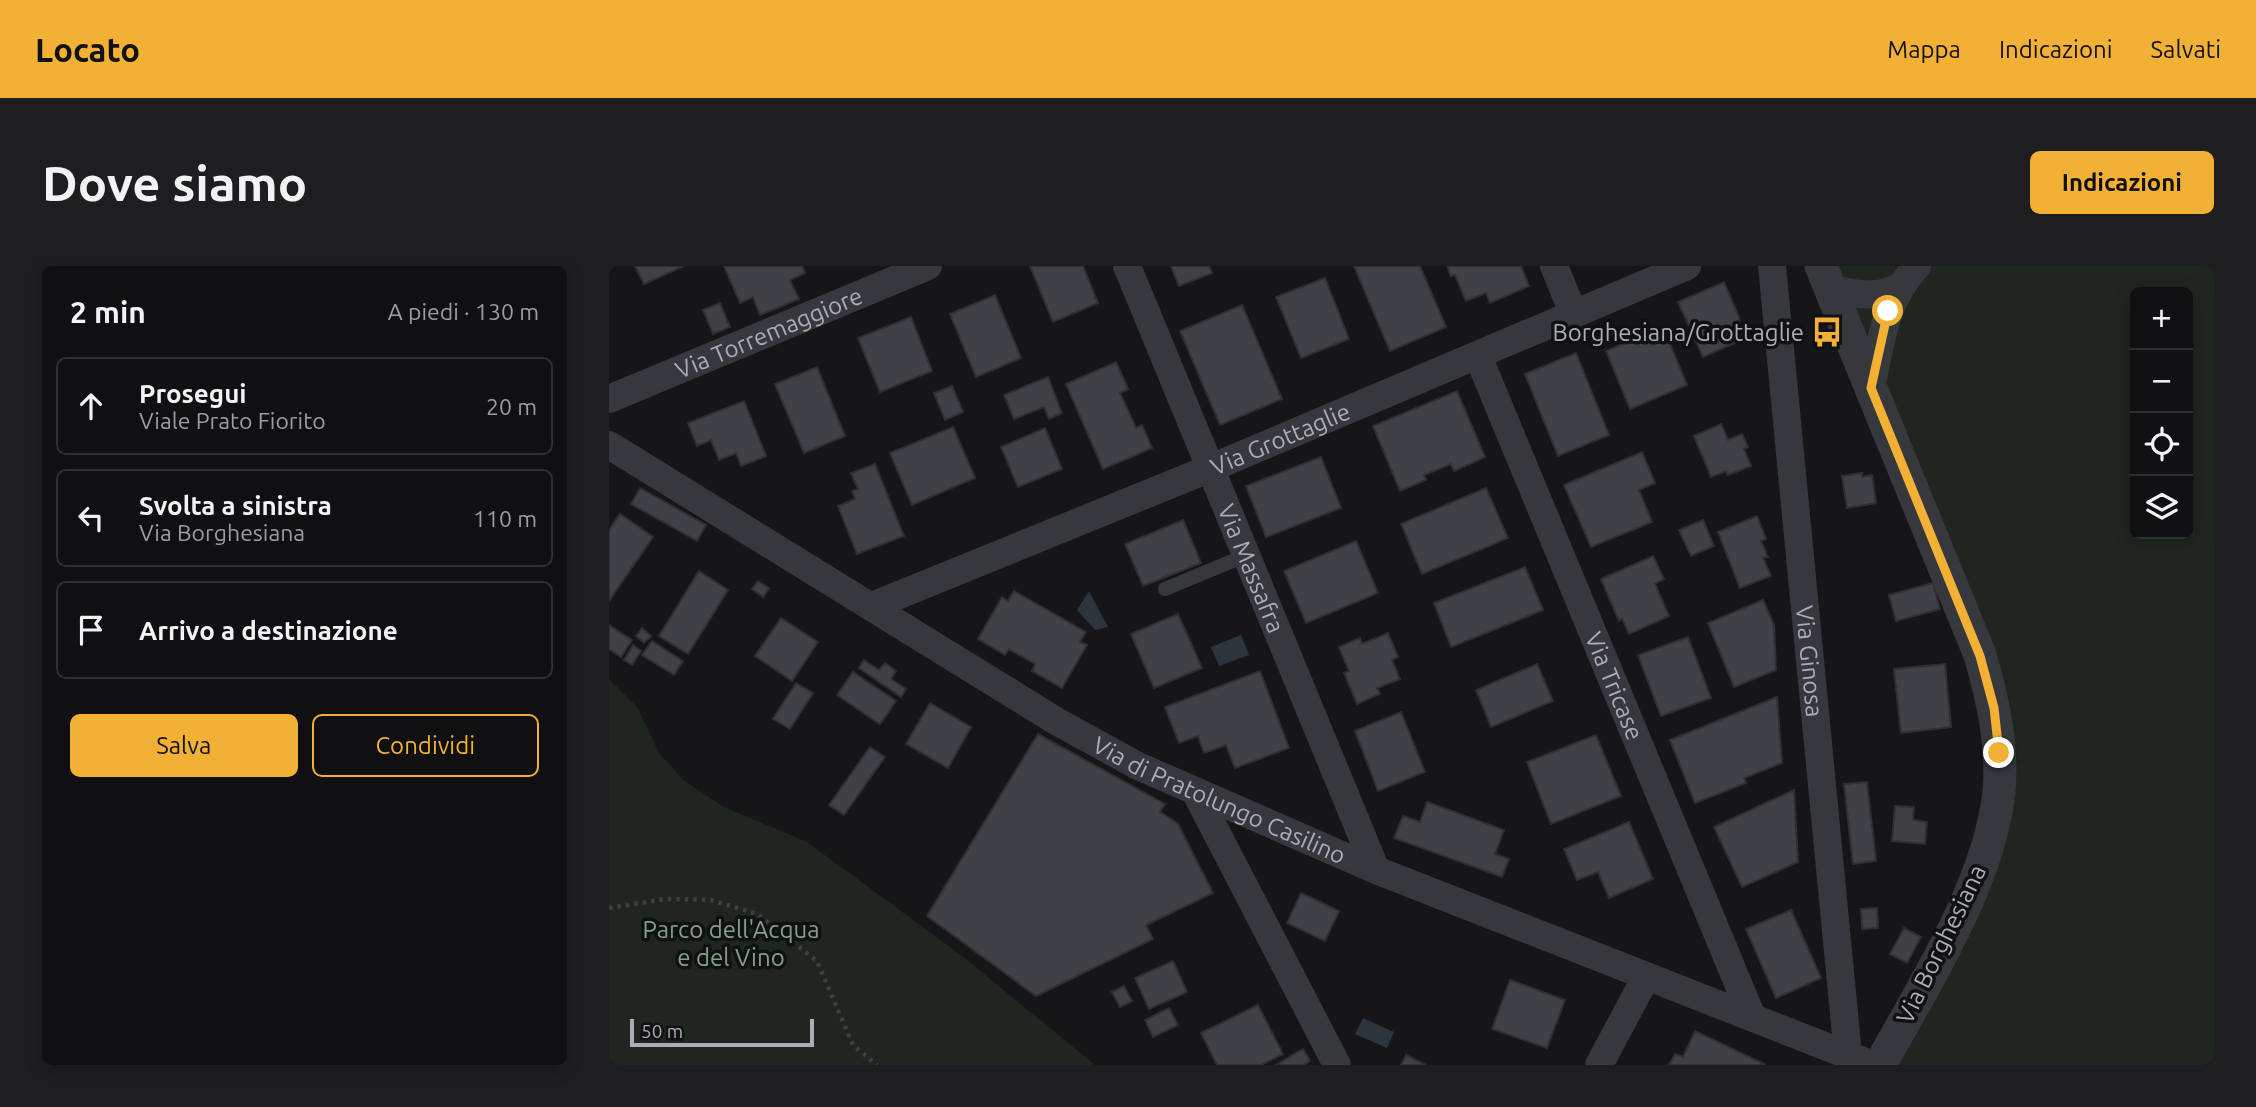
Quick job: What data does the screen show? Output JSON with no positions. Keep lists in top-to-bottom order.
{
  "streets": {
    "street": [
      "Via Torremaggiore",
      "Via Grottaglie",
      "Via Massafra",
      "Via Ginosa",
      "Via Tricase",
      "Via di Pratolungo Casilino",
      "Via Borghesiana"
    ]
  },
  "crossings": [
    ["Via Grottaglie", "Via Massafra"],
    ["Via Grottaglie", "Via Tricase"],
    ["Via Grottaglie", "Via di Pratolungo Casilino"],
    ["Via Massafra", "Via di Pratolungo Casilino"],
    ["Via Ginosa", "Via di Pratolungo Casilino"],
    ["Via Tricase", "Via di Pratolungo Casilino"]
  ],
  "parks": ["Parco dell'Acqua e del Vino"],
  "places": {
    "bus stop": ["Borghesiana/Grottaglie"]
  },
  "scale_bar": "50 m",
  "page": {
    "header": "Locato",
    "nav": ["Mappa", "Indicazioni", "Salvati"],
    "buttons": [
      "Indicazioni",
      ["Salva", "Condividi"]
    ],
    "title": "Dove siamo",
    "heading": ["2 min", "A piedi · 130 m"],
    "map_buttons": ["+", "−"],
    "list": [
      ["Prosegui", "Viale Prato Fiorito", "20 m"],
      ["Svolta a sinistra", "Via Borghesiana", "110 m"],
      "Arrivo a destinazione"
    ],
    "scale": "50 m"
  }
}
